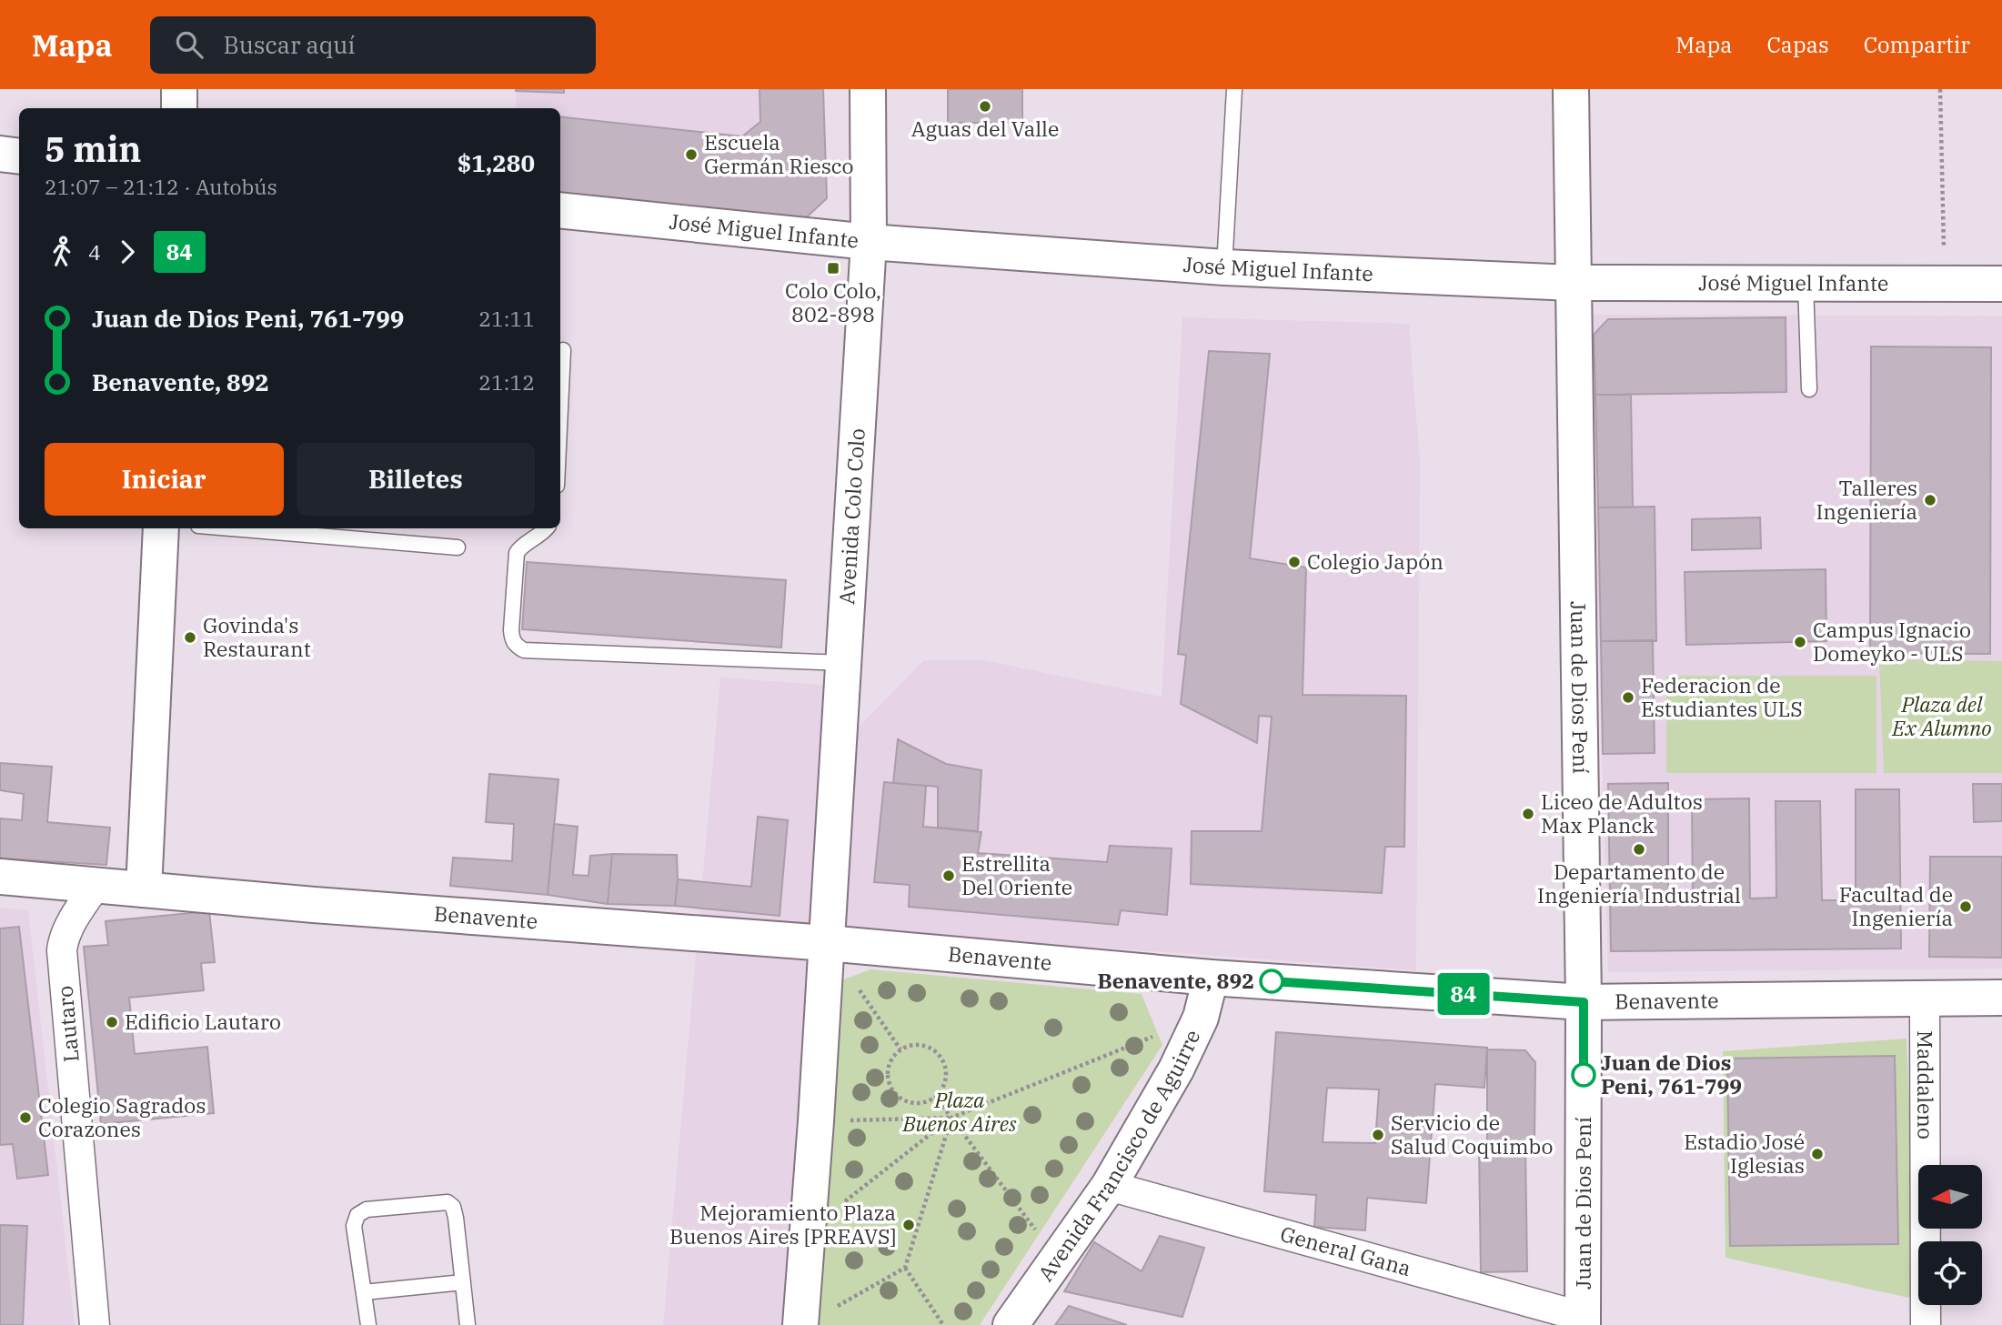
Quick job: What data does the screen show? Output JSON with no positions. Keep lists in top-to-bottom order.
{
  "streets": {
    "main road": [
      "José Miguel Infante",
      "Avenida Colo Colo",
      "Juan de Dios Pení",
      "Benavente",
      "Avenida Francisco de Aguirre"
    ],
    "street": ["Lautaro", "Maddaleno", "General Gana"]
  },
  "crossings": [
    ["José Miguel Infante", "Avenida Colo Colo"],
    ["José Miguel Infante", "Juan de Dios Pení"],
    ["Avenida Colo Colo", "Benavente"],
    ["Juan de Dios Pení", "Benavente"],
    ["Juan de Dios Pení", "General Gana"],
    ["Benavente", "Lautaro"],
    ["Benavente", "Maddaleno"],
    ["Benavente", "Avenida Francisco de Aguirre"],
    ["Avenida Francisco de Aguirre", "General Gana"]
  ],
  "parks": ["Plaza del Ex Alumno", "Plaza Buenos Aires"],
  "places": {
    "other": [
      "Aguas del Valle",
      "Escuela Germán Riesco",
      "Talleres Ingeniería",
      "Colegio Japón",
      "Govinda's Restaurant",
      "Campus Ignacio Domeyko - ULS",
      "Federacion de Estudiantes ULS",
      "Liceo de Adultos Max Planck",
      "Departamento de Ingeniería Industrial",
      "Estrellita Del Oriente",
      "Facultad de Ingeniería",
      "Benavente, 892",
      "Edificio Lautaro",
      "Juan de Dios Peni, 761-799",
      "Colegio Sagrados Corazones",
      "Servicio de Salud Coquimbo",
      "Estadio José Iglesias",
      "Mejoramiento Plaza Buenos Aires [PREAVS]"
    ],
    "transit": ["Colo Colo, 802-898"]
  },
  "lines": ["bus line 84"],
  "north": "left",
  "page": {
    "header": "Mapa",
    "search": "Buscar aquí",
    "nav": ["Mapa", "Capas", "Compartir"],
    "on_map": "84",
    "heading": ["5 min", "21:07 – 21:12 · Autobús", "$1,280"],
    "legs": ["4", "84"],
    "list": [
      {
        "name": "Juan de Dios Peni, 761-799",
        "value": "21:11"
      },
      {
        "name": "Benavente, 892",
        "value": "21:12"
      }
    ],
    "buttons": ["Iniciar", "Billetes"]
  }
}
